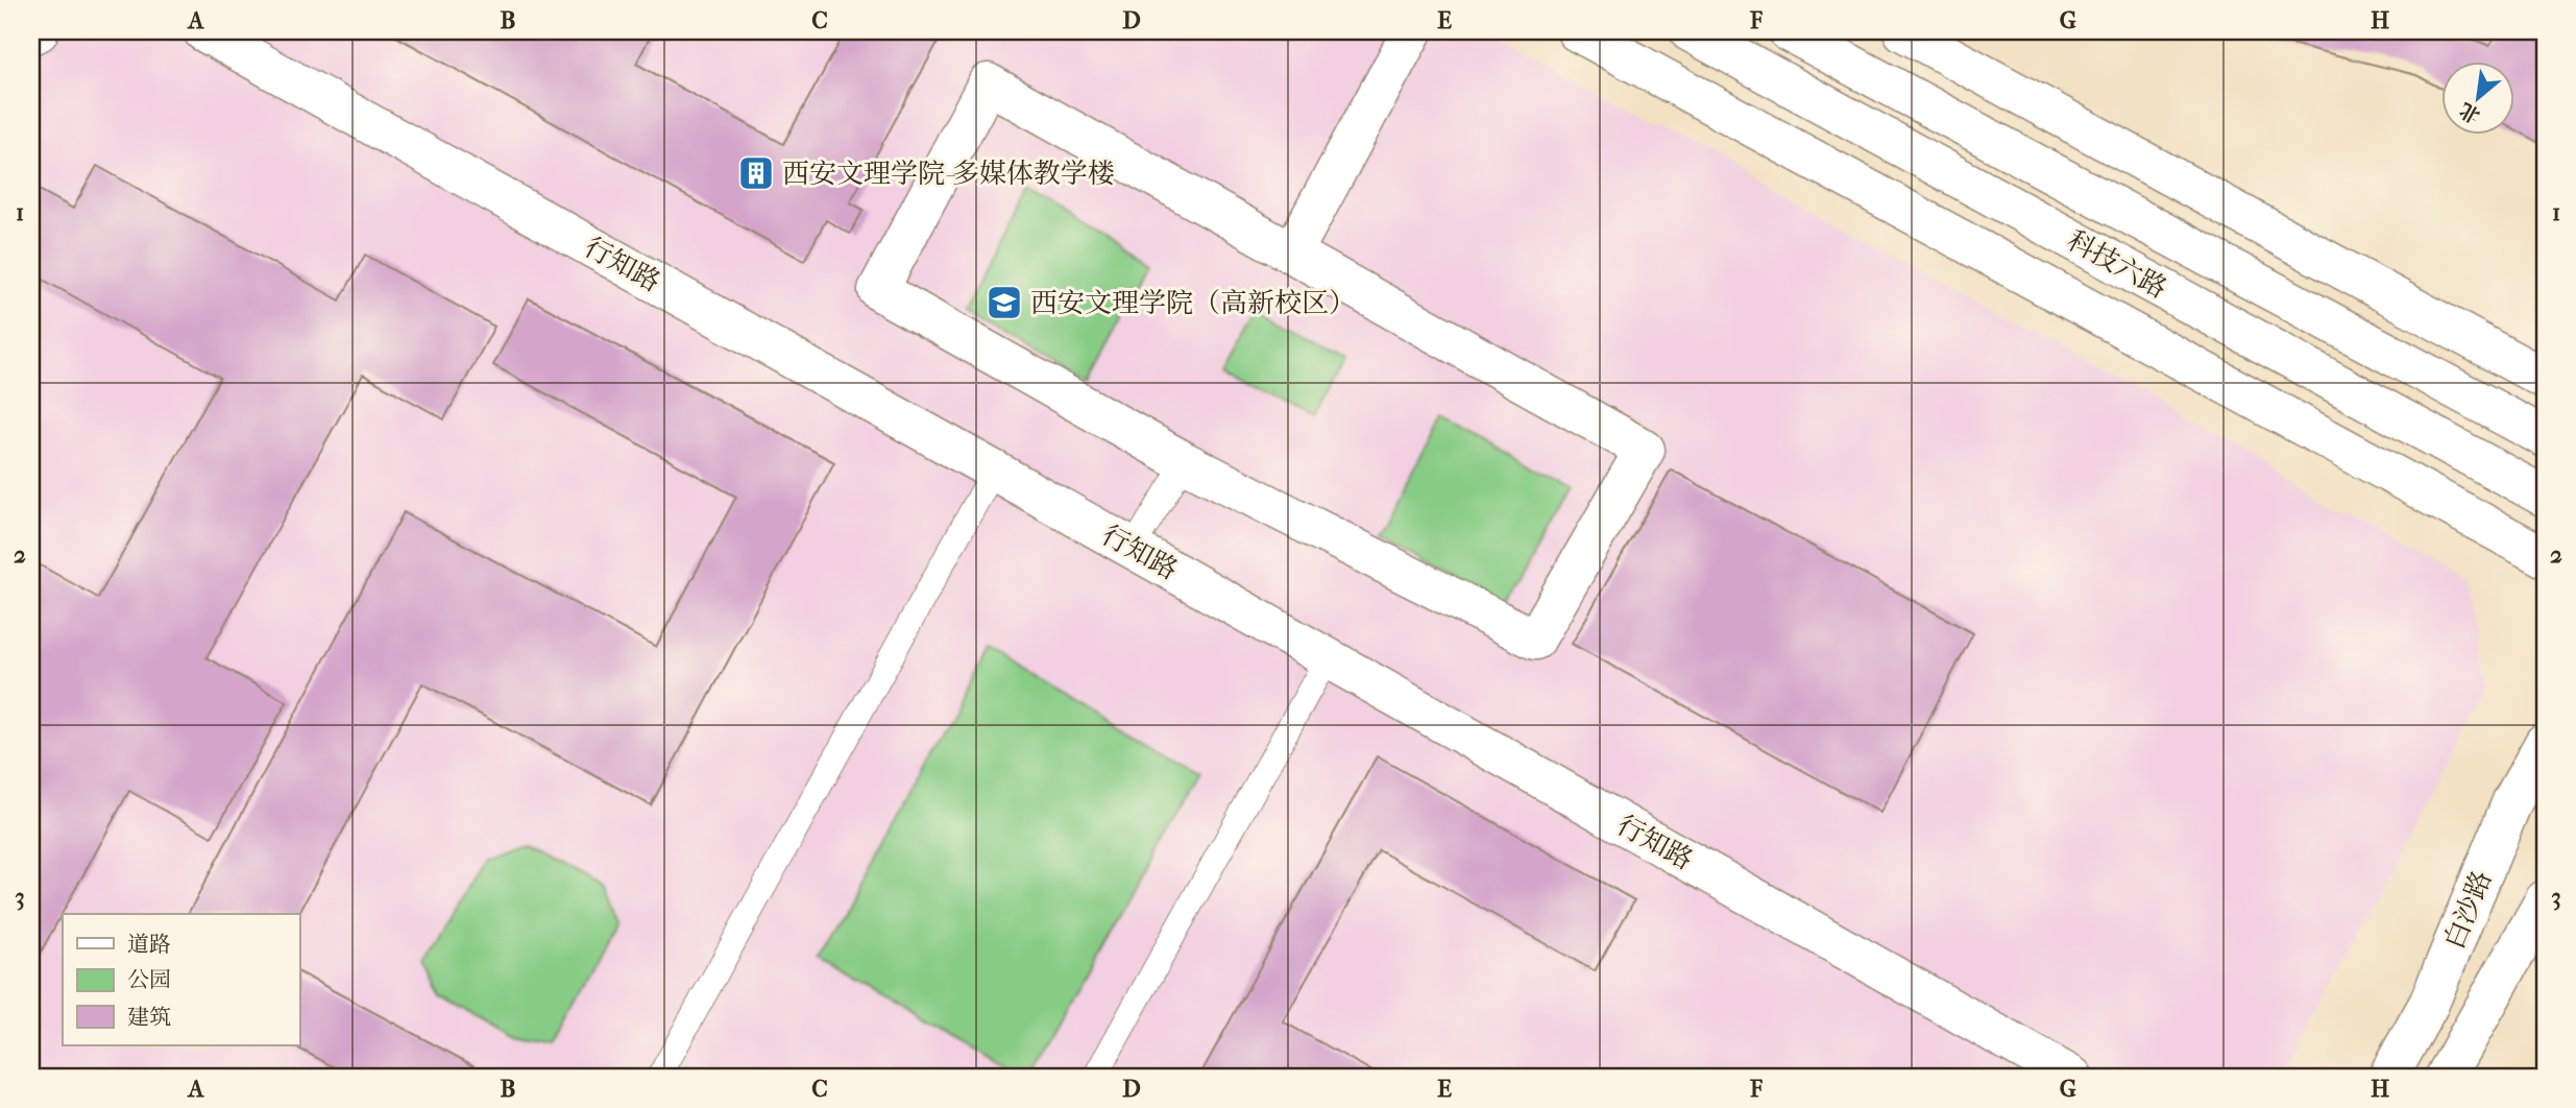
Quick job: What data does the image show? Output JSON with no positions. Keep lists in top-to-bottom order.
{
  "streets": {
    "street": ["行知路", "科技六路", "白沙路"]
  },
  "places": {
    "building": ["西安文理学院-多媒体教学楼"],
    "school or university": ["西安文理学院（高新校区）"]
  },
  "legend": ["道路", "公园", "建筑"],
  "north": "bottom left",
  "grid": {
    "columns": [
      "A",
      "B",
      "C",
      "D",
      "E",
      "F",
      "G",
      "H"
    ],
    "rows": ["1", "2", "3"]
  }
}
